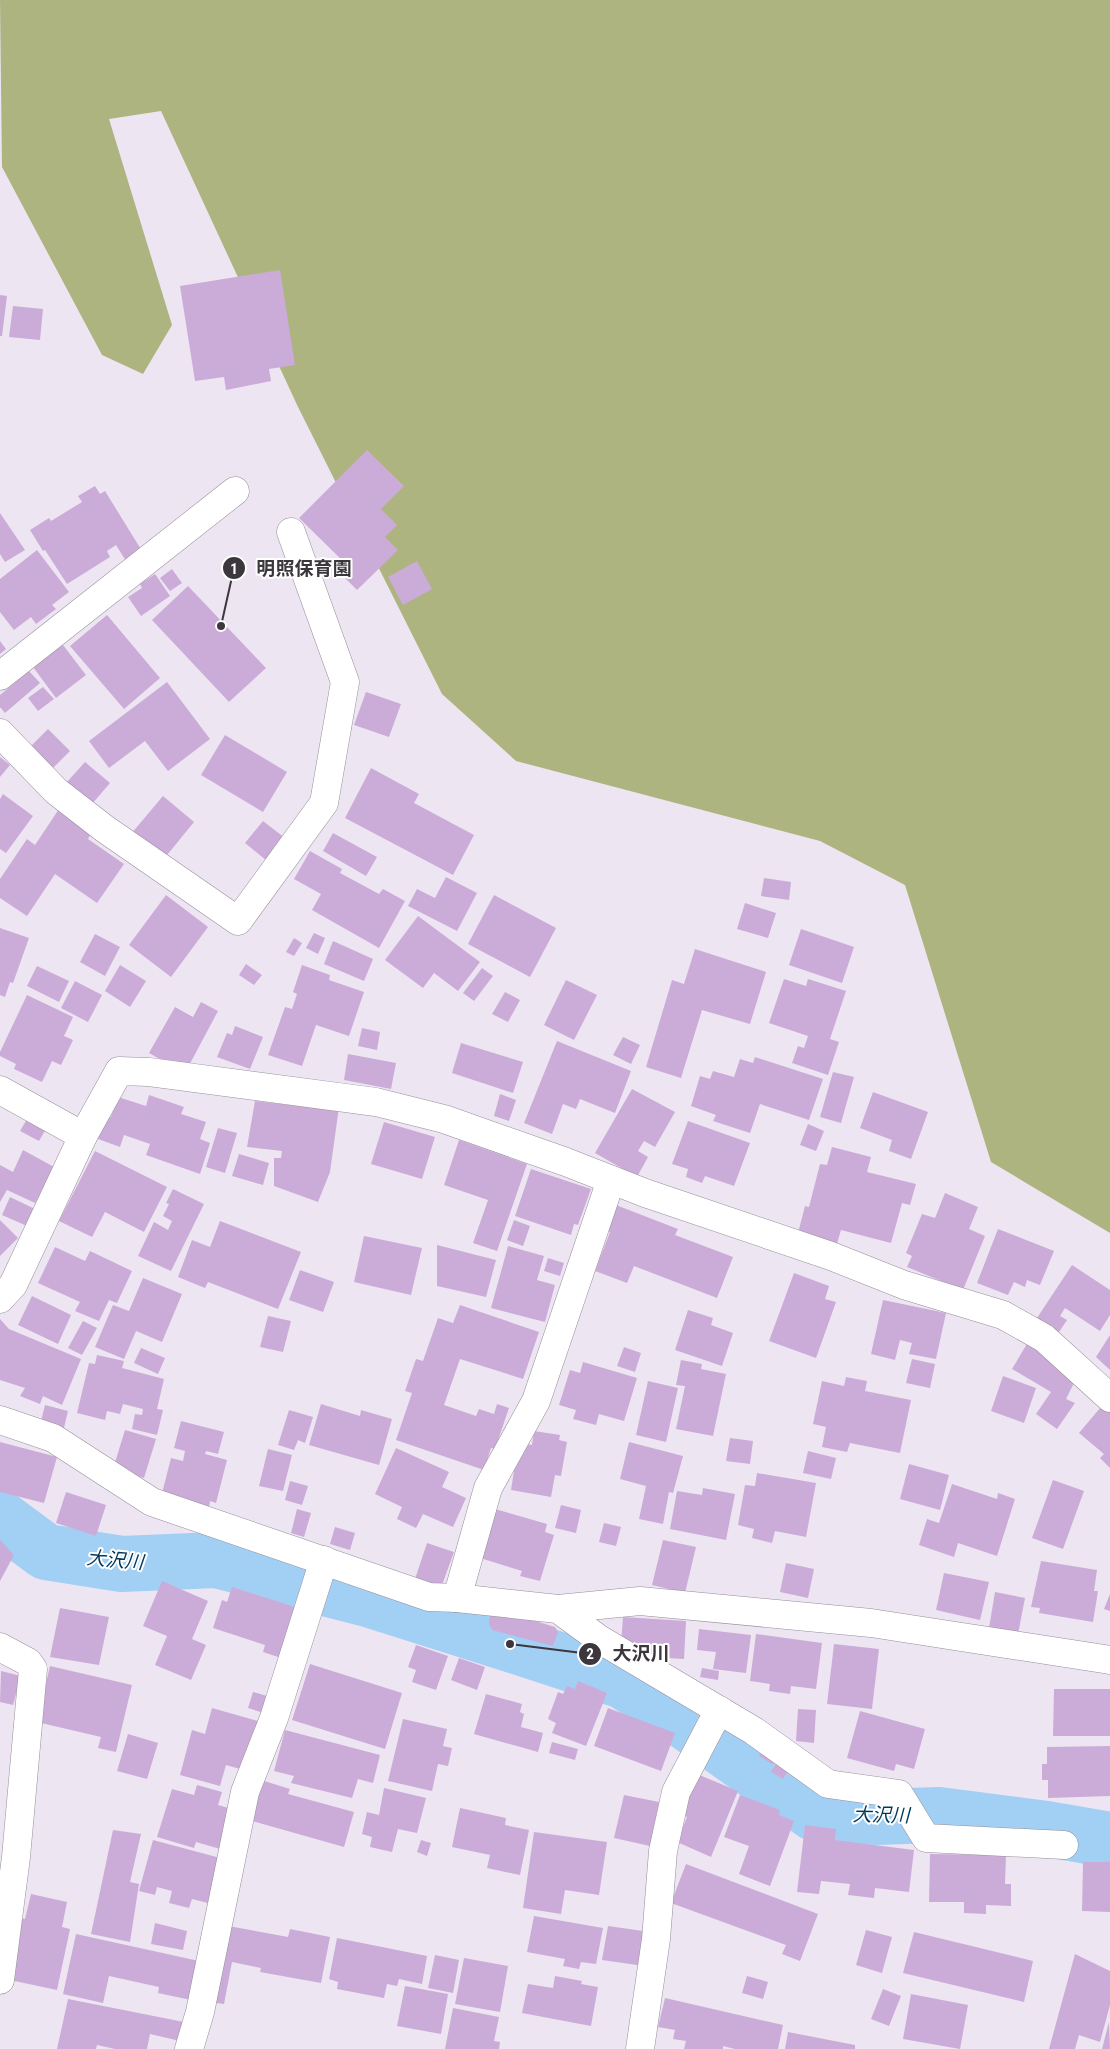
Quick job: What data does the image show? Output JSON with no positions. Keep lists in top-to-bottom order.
{
  "water": ["大沢川"],
  "places": ["明照保育園", "大沢川"]
}
